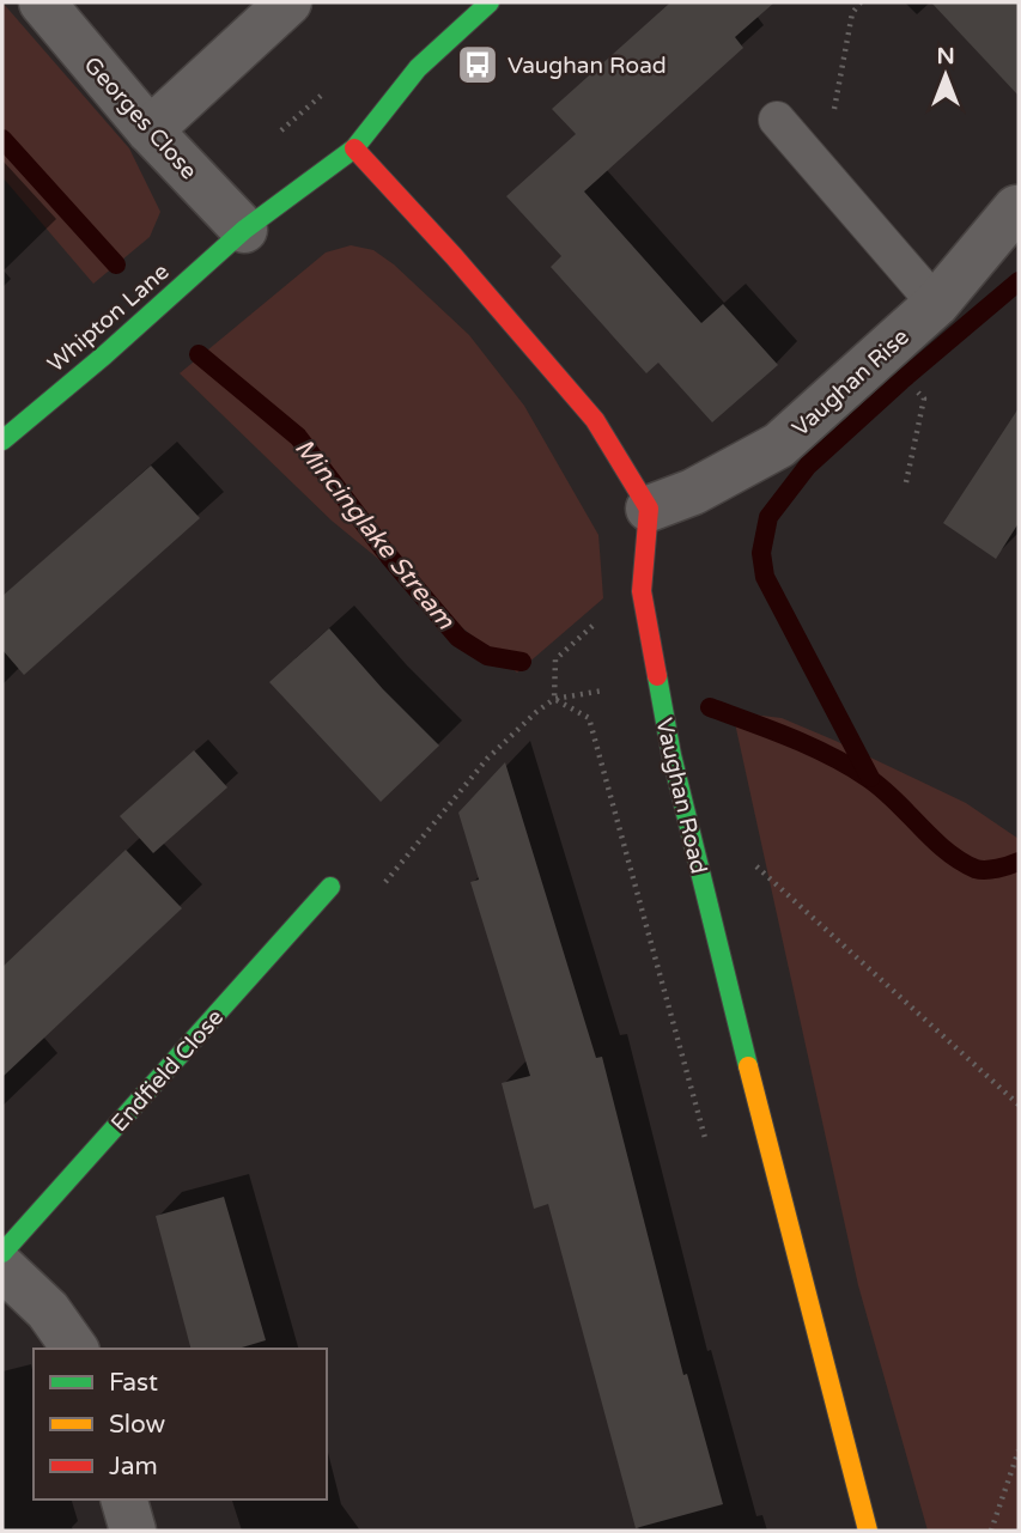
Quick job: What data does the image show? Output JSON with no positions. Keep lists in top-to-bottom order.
{
  "streets": {
    "street": [
      "Georges Close",
      "Whipton Lane",
      "Vaughan Rise",
      "Vaughan Road",
      "Endfield Close"
    ]
  },
  "crossings": [
    ["Georges Close", "Whipton Lane"],
    ["Vaughan Rise", "Vaughan Road"]
  ],
  "water": ["Mincinglake Stream"],
  "places": {
    "bus stop": ["Vaughan Road"]
  },
  "legend": ["Fast", "Slow", "Jam"],
  "north": "top"
}
